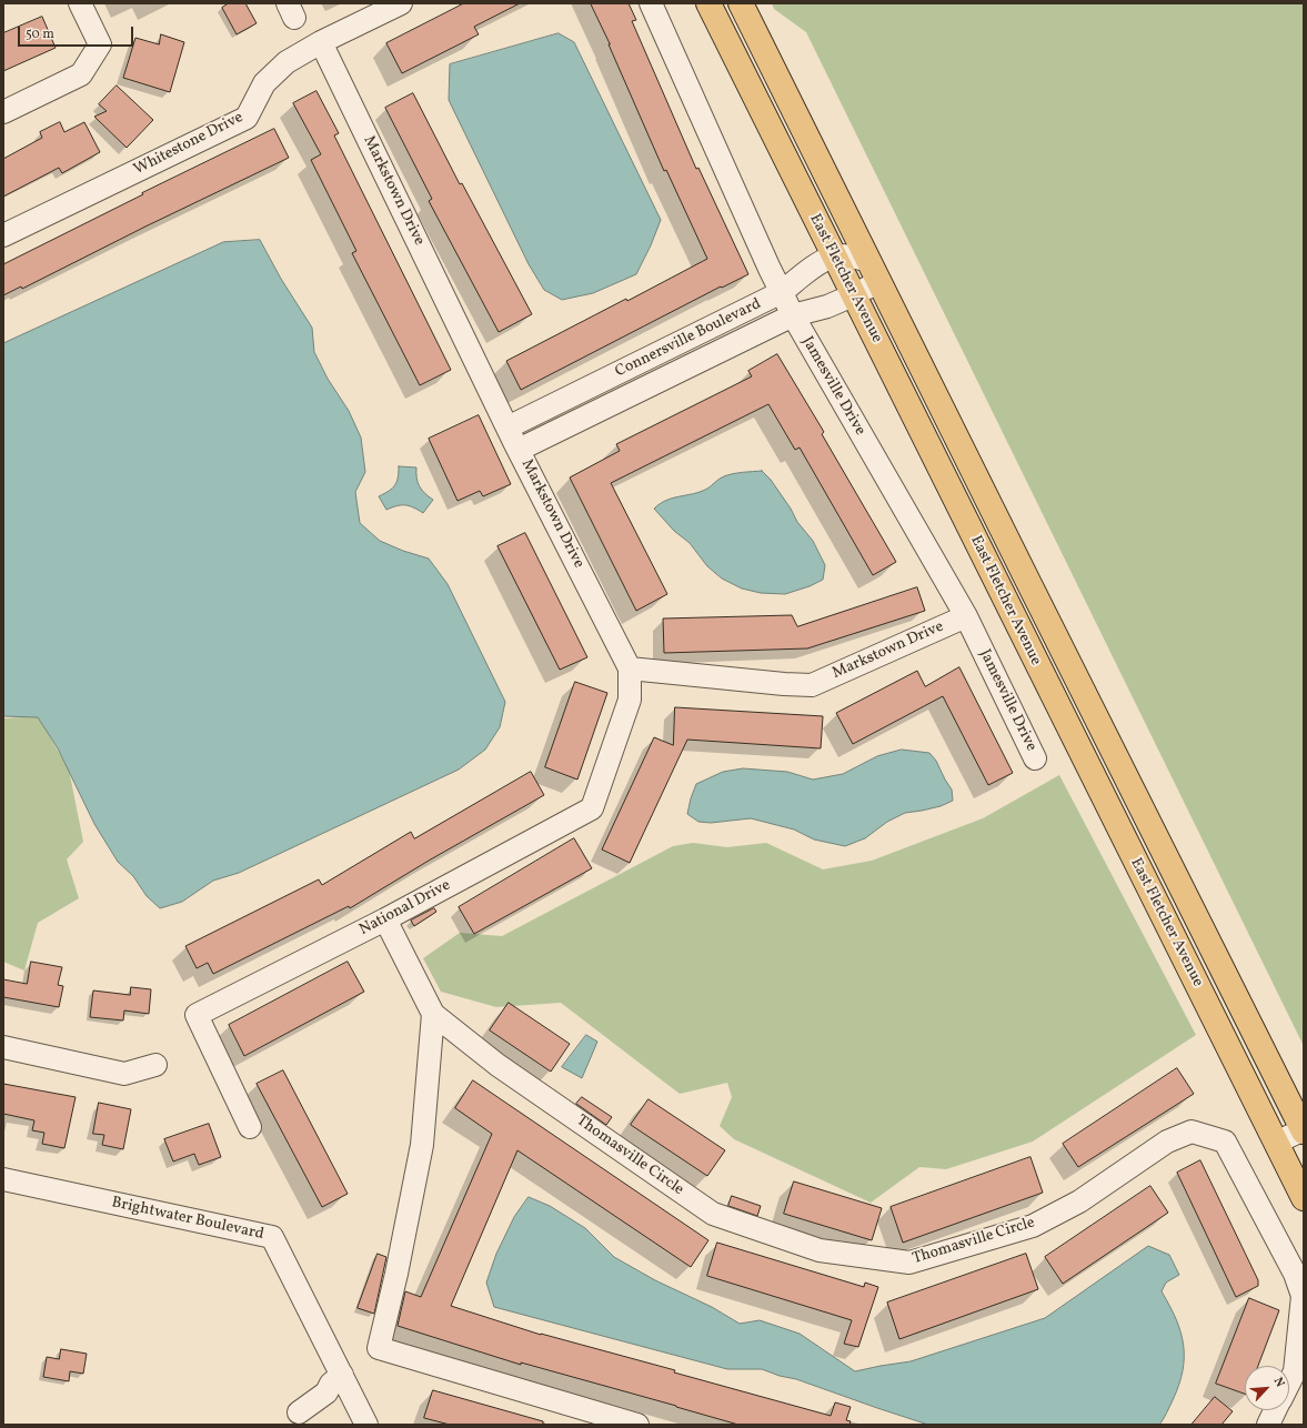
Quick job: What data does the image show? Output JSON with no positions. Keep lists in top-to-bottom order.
{
  "streets": {
    "main road": ["East Fletcher Avenue"],
    "street": [
      "Whitestone Drive",
      "Markstown Drive",
      "Connersville Boulevard",
      "Jamesville Drive",
      "National Drive",
      "Thomasville Circle",
      "Brightwater Boulevard"
    ]
  },
  "crossings": [
    ["Whitestone Drive", "Markstown Drive"],
    ["Markstown Drive", "Connersville Boulevard"],
    ["Markstown Drive", "Jamesville Drive"],
    ["Markstown Drive", "National Drive"],
    ["East Fletcher Avenue", "Connersville Boulevard"],
    ["Connersville Boulevard", "Jamesville Drive"],
    ["National Drive", "Thomasville Circle"]
  ],
  "scale_bar": "50 m",
  "north": "top right"
}
